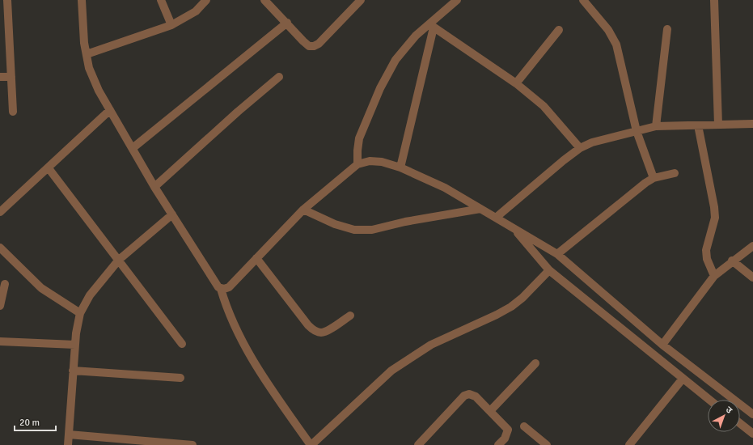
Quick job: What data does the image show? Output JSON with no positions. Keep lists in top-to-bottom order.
{
  "scale_bar": "20 m",
  "north": "top right"
}
